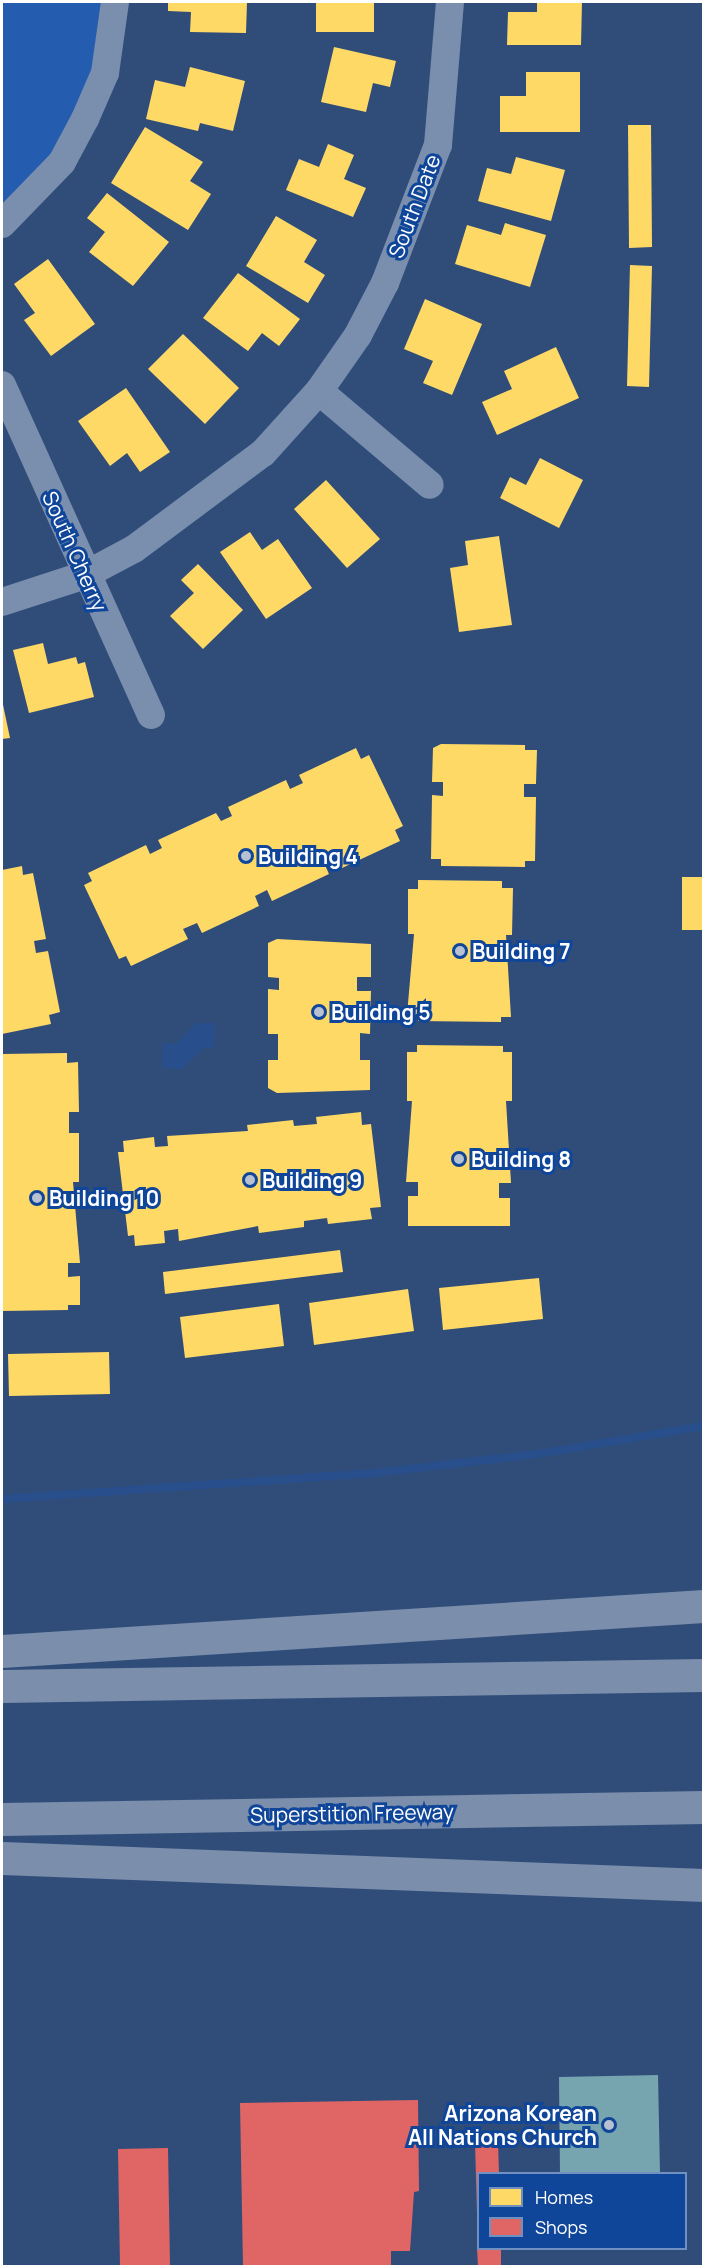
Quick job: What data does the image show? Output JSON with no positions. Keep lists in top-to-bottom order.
{
  "streets": {
    "highway": ["Superstition Freeway"],
    "street": ["South Date", "South Cherry"]
  },
  "crossings": [
    ["South Date", "South Cherry"]
  ],
  "places": [
    "Building 4",
    "Building 7",
    "Building 5",
    "Building 8",
    "Building 9",
    "Building 10",
    "Arizona Korean All Nations Church"
  ],
  "legend": ["Homes", "Shops"]
}
